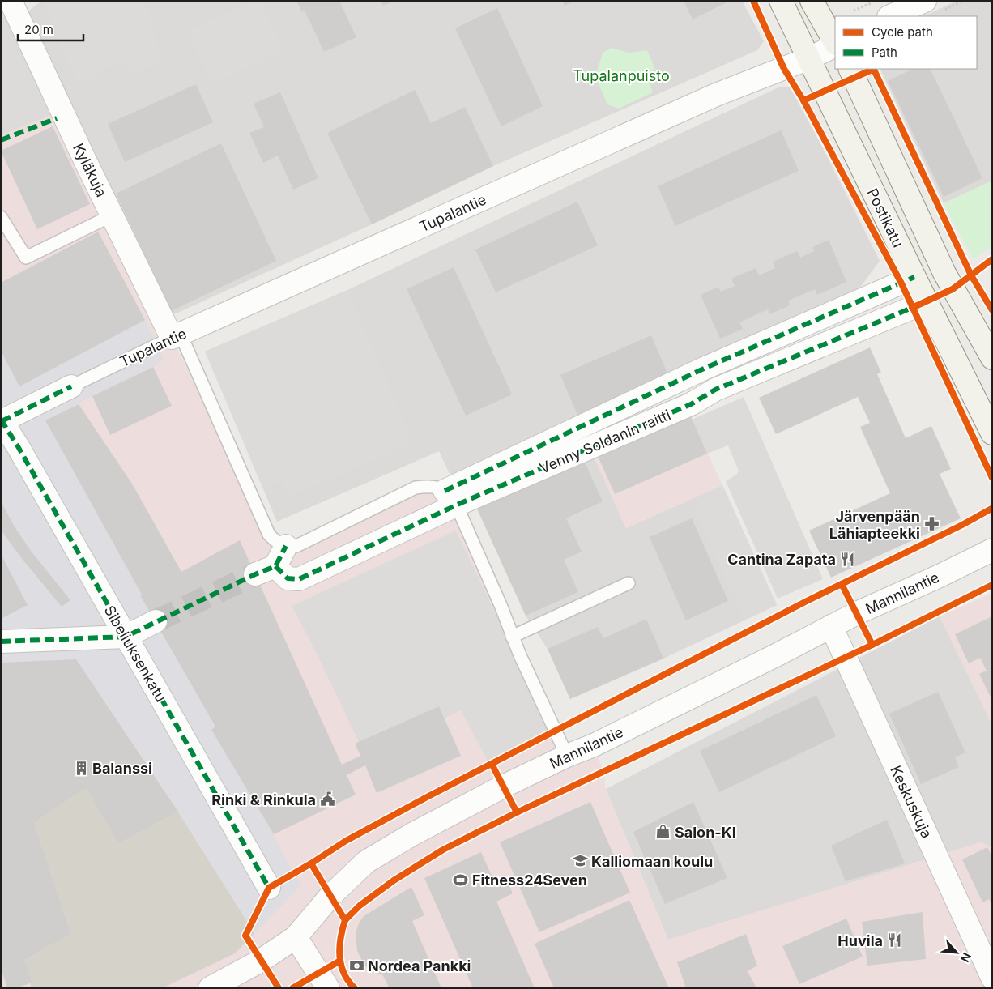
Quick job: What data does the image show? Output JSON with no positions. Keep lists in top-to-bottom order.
{
  "streets": {
    "street": [
      "Kyläkuja",
      "Tupalantie",
      "Postikatu",
      "Venny Soldanin raitti",
      "Mannilantie",
      "Sibeliuksenkatu",
      "Keskuskuja"
    ]
  },
  "crossings": [
    ["Kyläkuja", "Tupalantie"],
    ["Tupalantie", "Postikatu"],
    ["Postikatu", "Venny Soldanin raitti"],
    ["Mannilantie", "Keskuskuja"]
  ],
  "parks": ["Tupalanpuisto"],
  "places": {
    "pharmacy": ["Järvenpään Lähiapteekki"],
    "restaurant": ["Cantina Zapata", "Huvila"],
    "building": ["Balanssi"],
    "public building": ["Rinki & Rinkula"],
    "shop": ["Salon-KI"],
    "school or university": ["Kalliomaan koulu"],
    "sports": ["Fitness24Seven"],
    "bank": ["Nordea Pankki"]
  },
  "legend": ["Cycle path", "Path"],
  "scale_bar": "20 m",
  "north": "bottom right"
}
